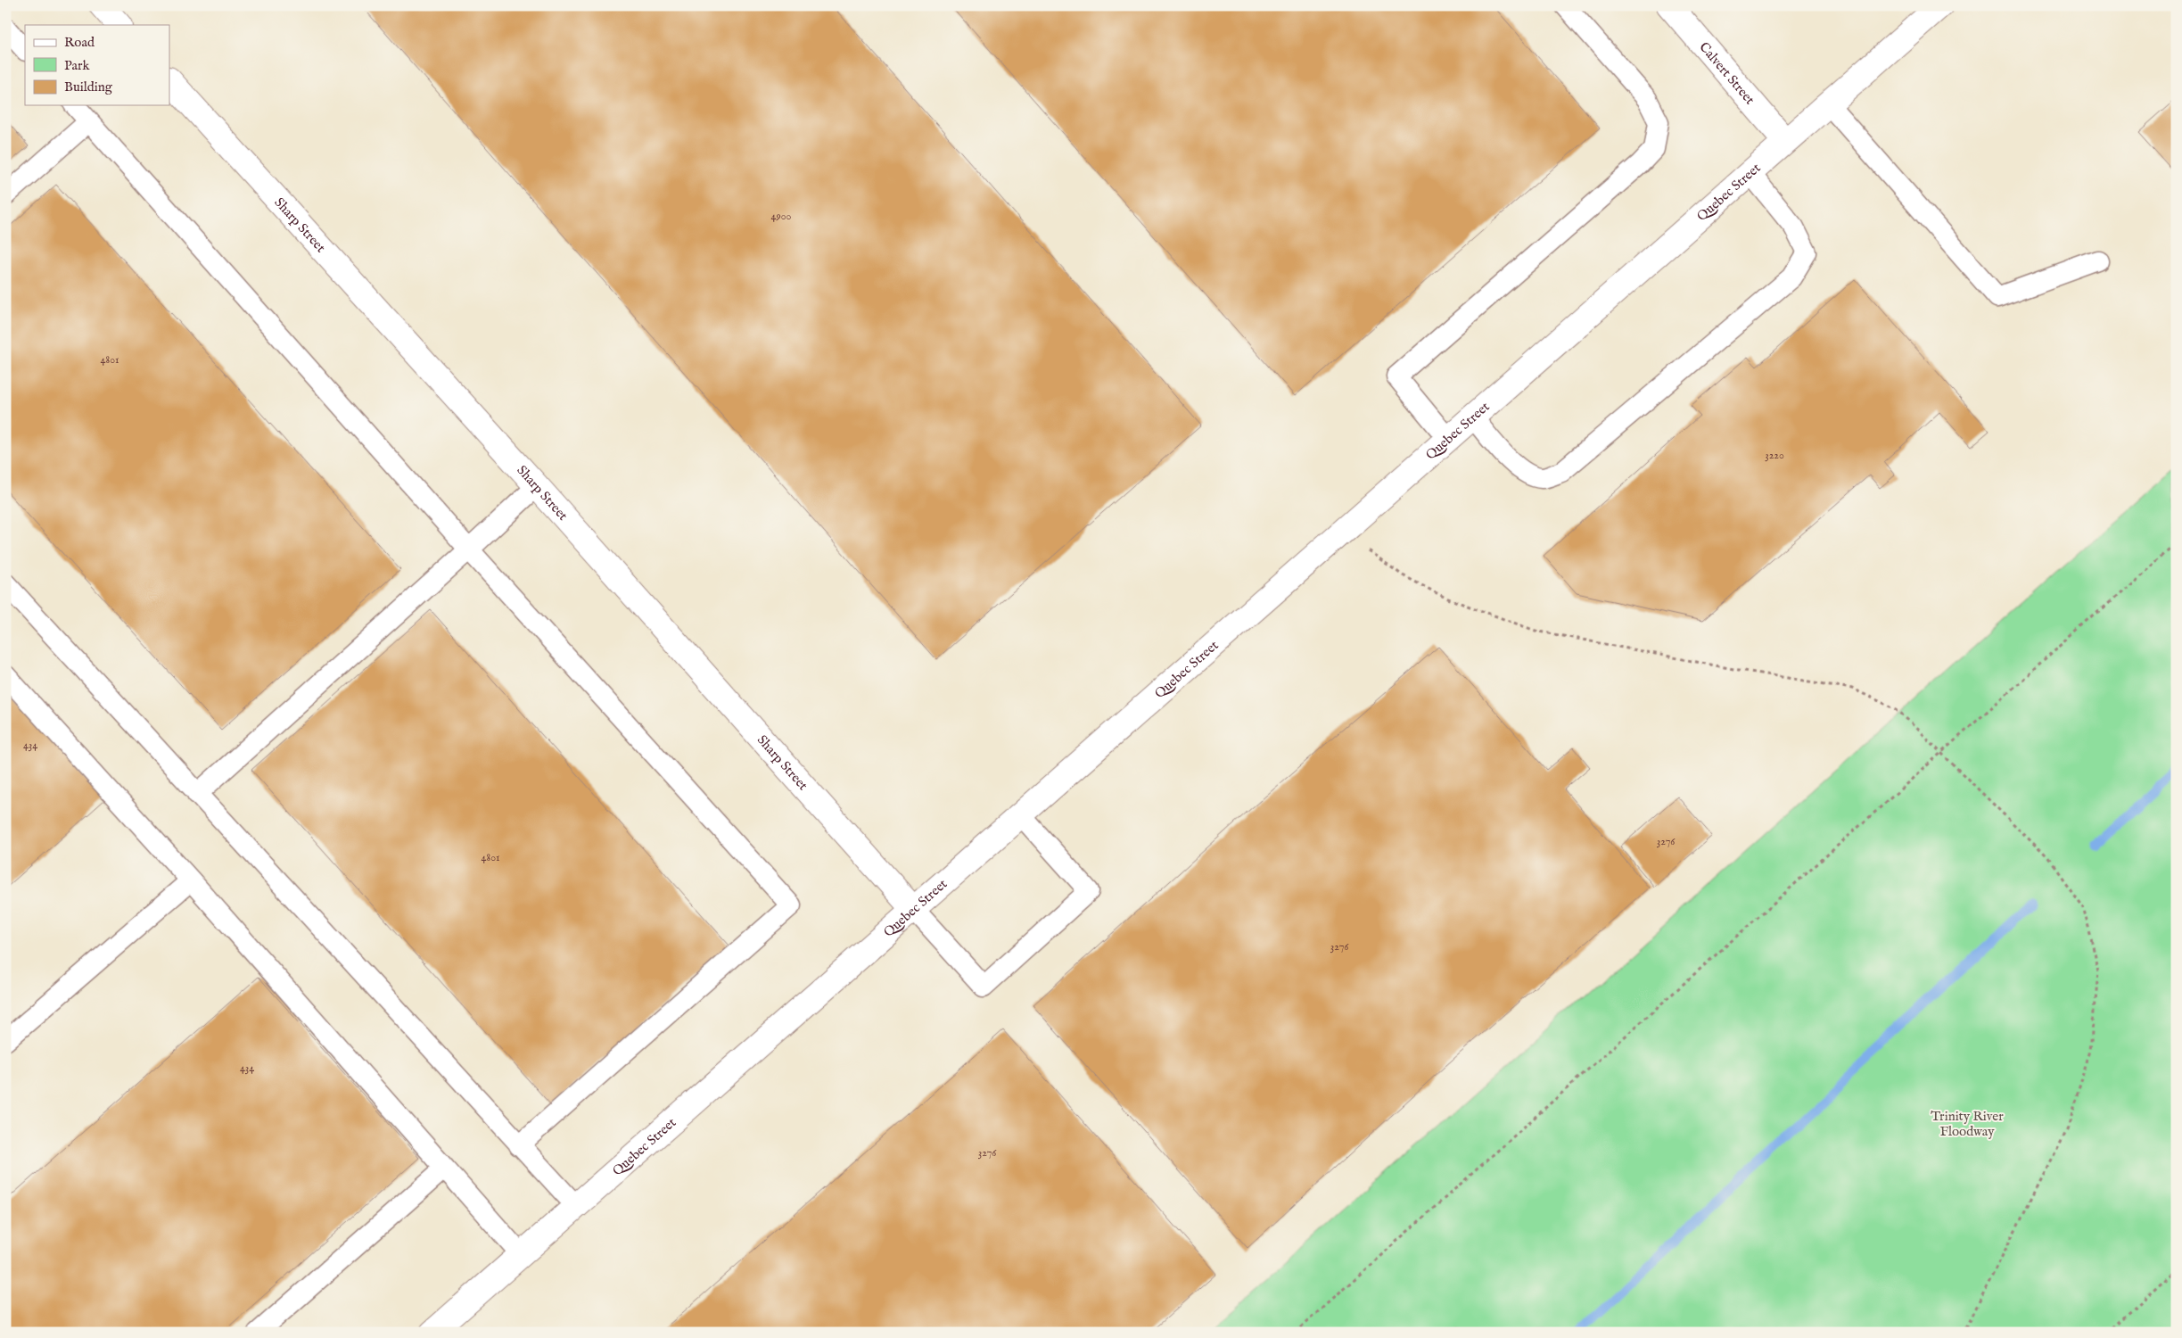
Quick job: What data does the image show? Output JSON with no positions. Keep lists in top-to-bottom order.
{
  "streets": {
    "street": ["Calvert Street", "Quebec Street", "Sharp Street"]
  },
  "crossings": [
    ["Calvert Street", "Quebec Street"],
    ["Quebec Street", "Sharp Street"]
  ],
  "parks": ["Trinity River Floodway"],
  "house_numbers": [
    "4900",
    "4801",
    "3220",
    "434",
    "3276",
    "4801",
    "3276",
    "434",
    "3276"
  ],
  "legend": ["Road", "Park", "Building"]
}
